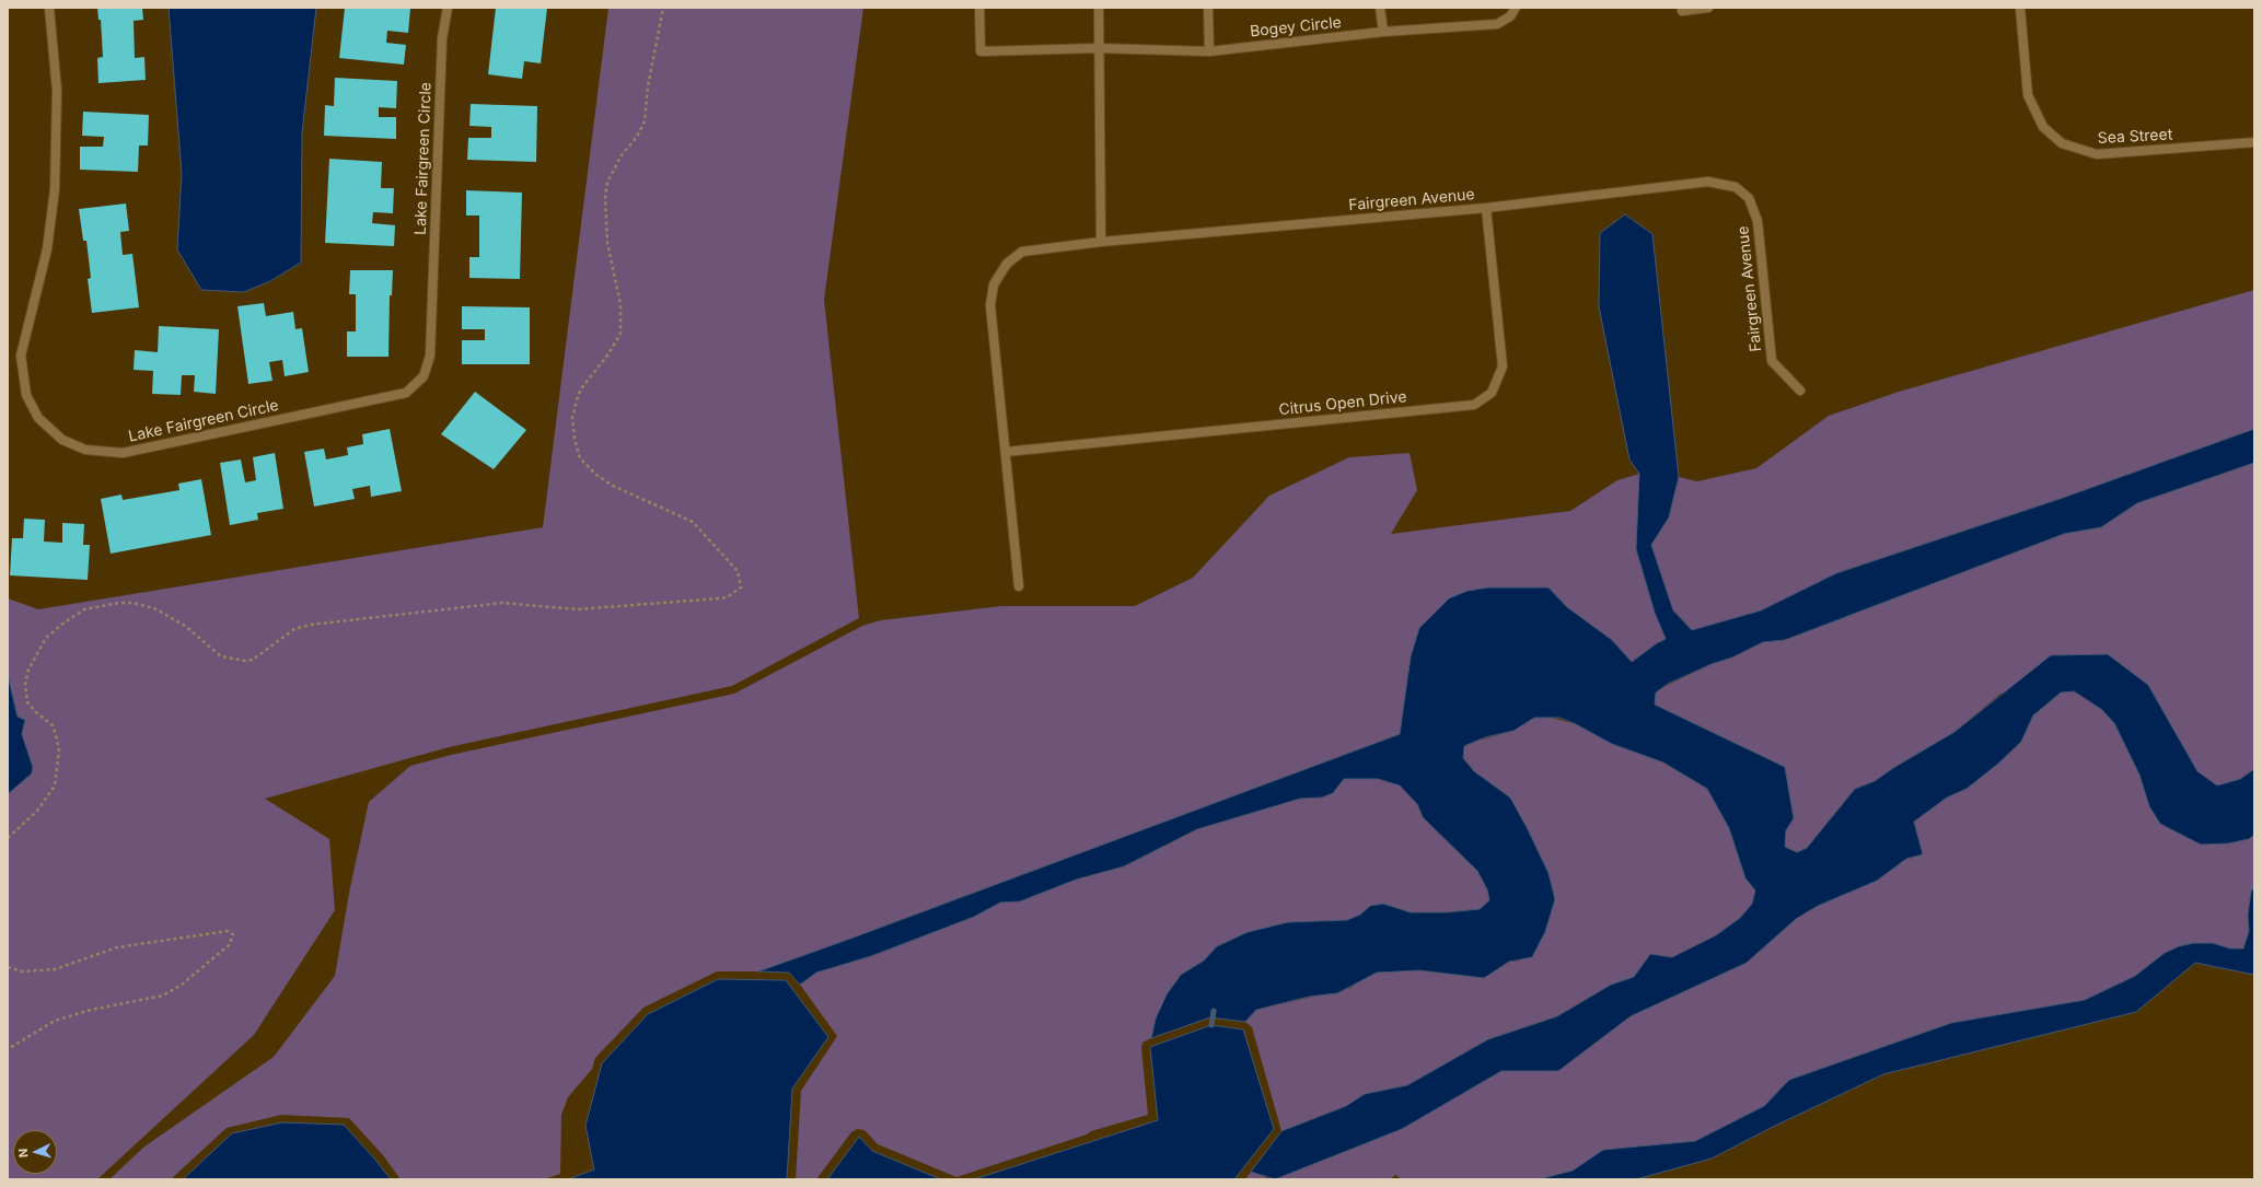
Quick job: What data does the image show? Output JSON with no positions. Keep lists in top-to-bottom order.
{
  "streets": {
    "street": [
      "Bogey Circle",
      "Sea Street",
      "Lake Fairgreen Circle",
      "Fairgreen Avenue",
      "Citrus Open Drive"
    ]
  },
  "crossings": [
    ["Fairgreen Avenue", "Citrus Open Drive"]
  ],
  "north": "left"
}
